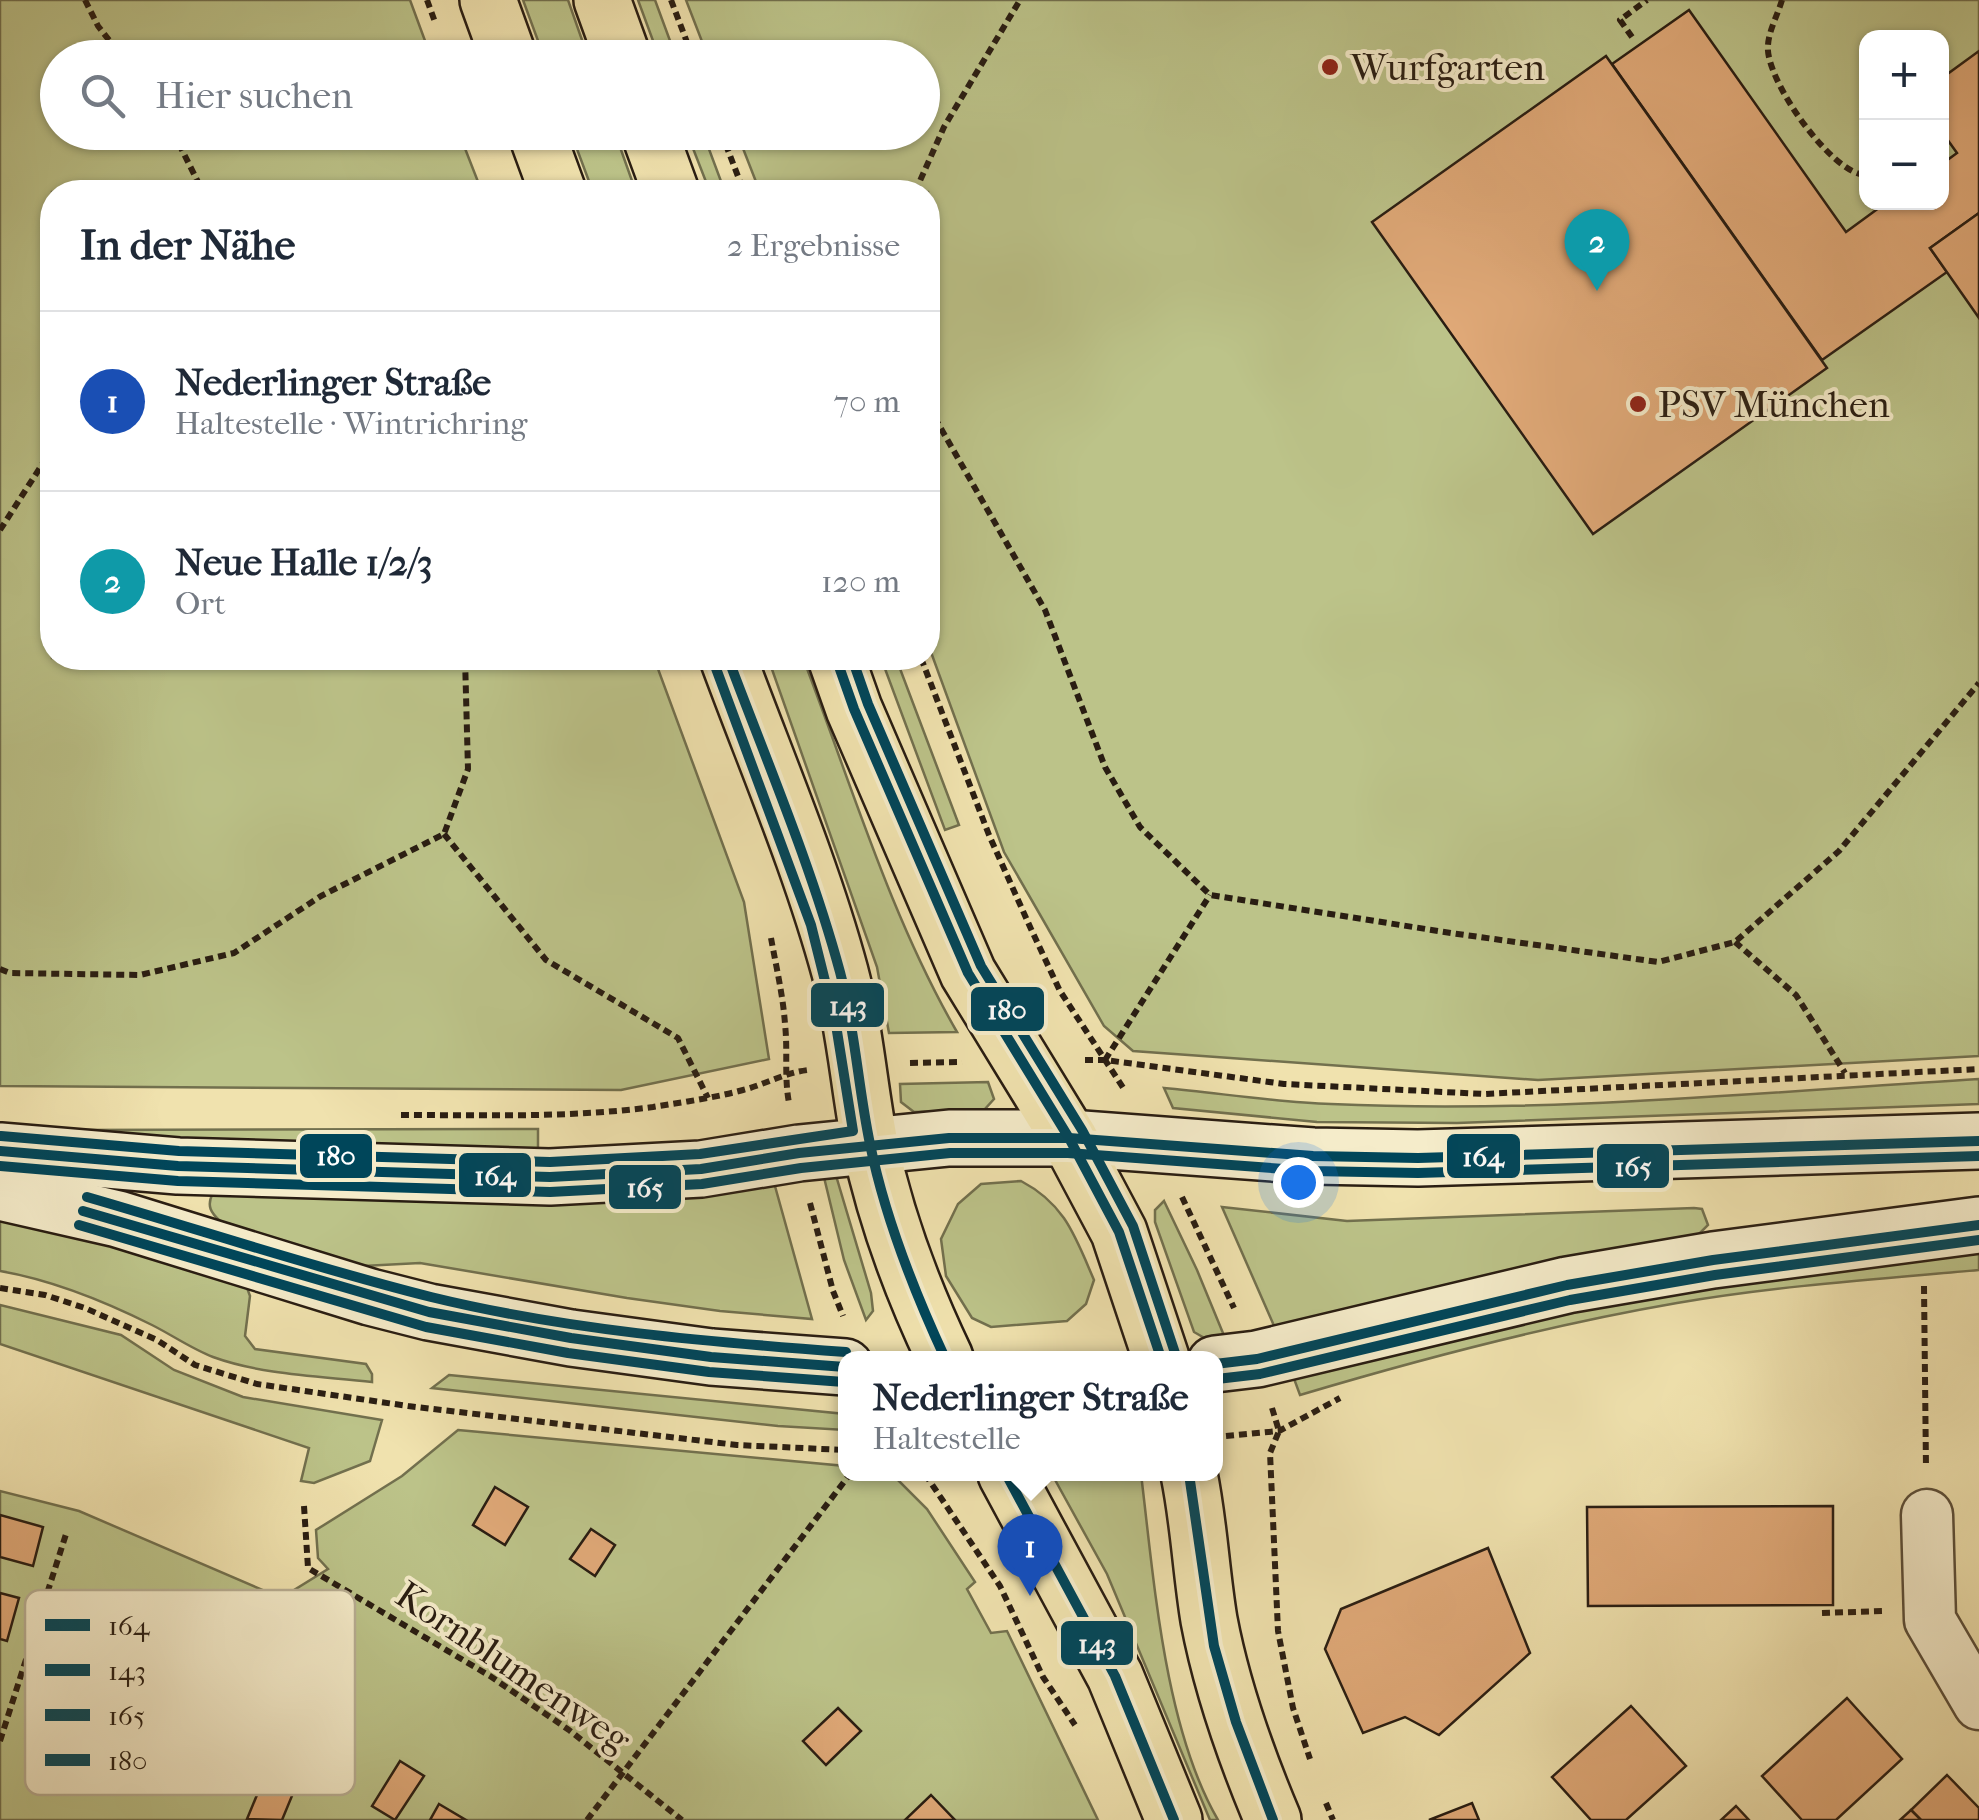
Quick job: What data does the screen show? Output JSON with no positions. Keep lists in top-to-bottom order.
{
  "streets": {
    "path": ["Kornblumenweg"]
  },
  "places": ["Wurfgarten", "PSV München"],
  "lines": [
    "transit line 143",
    "transit line 180",
    "transit line 164",
    "transit line 165"
  ],
  "legend": [
    "164",
    "143",
    "165",
    "180"
  ],
  "page": {
    "map_buttons": ["+", "−"],
    "search": "Hier suchen",
    "heading": ["In der Nähe", "2 Ergebnisse"],
    "pins": ["2", "1"],
    "list": [
      {
        "mark": "1",
        "name": "Nederlinger Straße",
        "note": "Haltestelle · Wintrichring",
        "value": "70 m"
      },
      {
        "mark": "2",
        "name": "Neue Halle 1/2/3",
        "note": "Ort",
        "value": "120 m"
      }
    ],
    "popup": ["Nederlinger Straße", "Haltestelle"]
  }
}
